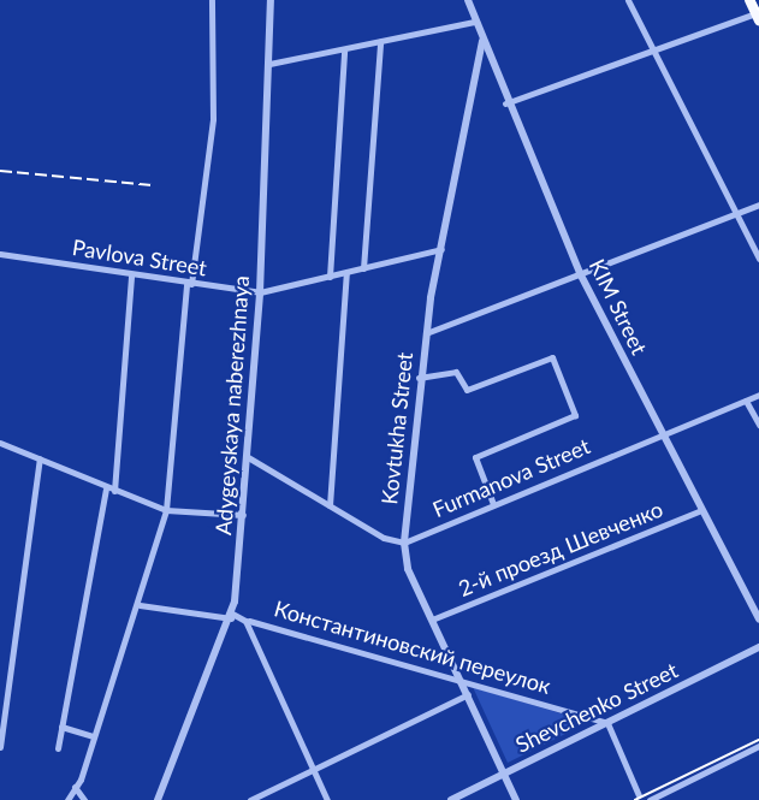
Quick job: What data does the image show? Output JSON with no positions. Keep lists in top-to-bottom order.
{
  "streets": {
    "street": [
      "Pavlova Street",
      "KIM Street",
      "Adygeyskaya naberezhnaya",
      "Kovtukha Street",
      "Furmanova Street",
      "2-й проезд Шевченко",
      "Константиновский переулок",
      "Shevchenko Street"
    ]
  },
  "crossings": [
    ["Pavlova Street", "Adygeyskaya naberezhnaya"],
    ["Pavlova Street", "Kovtukha Street"],
    ["KIM Street", "Kovtukha Street"],
    ["KIM Street", "Furmanova Street"],
    ["KIM Street", "2-й проезд Шевченко"],
    ["Kovtukha Street", "Furmanova Street"],
    ["Kovtukha Street", "2-й проезд Шевченко"],
    ["Kovtukha Street", "Константиновский переулок"],
    ["Kovtukha Street", "Shevchenko Street"],
    ["Константиновский переулок", "Shevchenko Street"]
  ]
}
